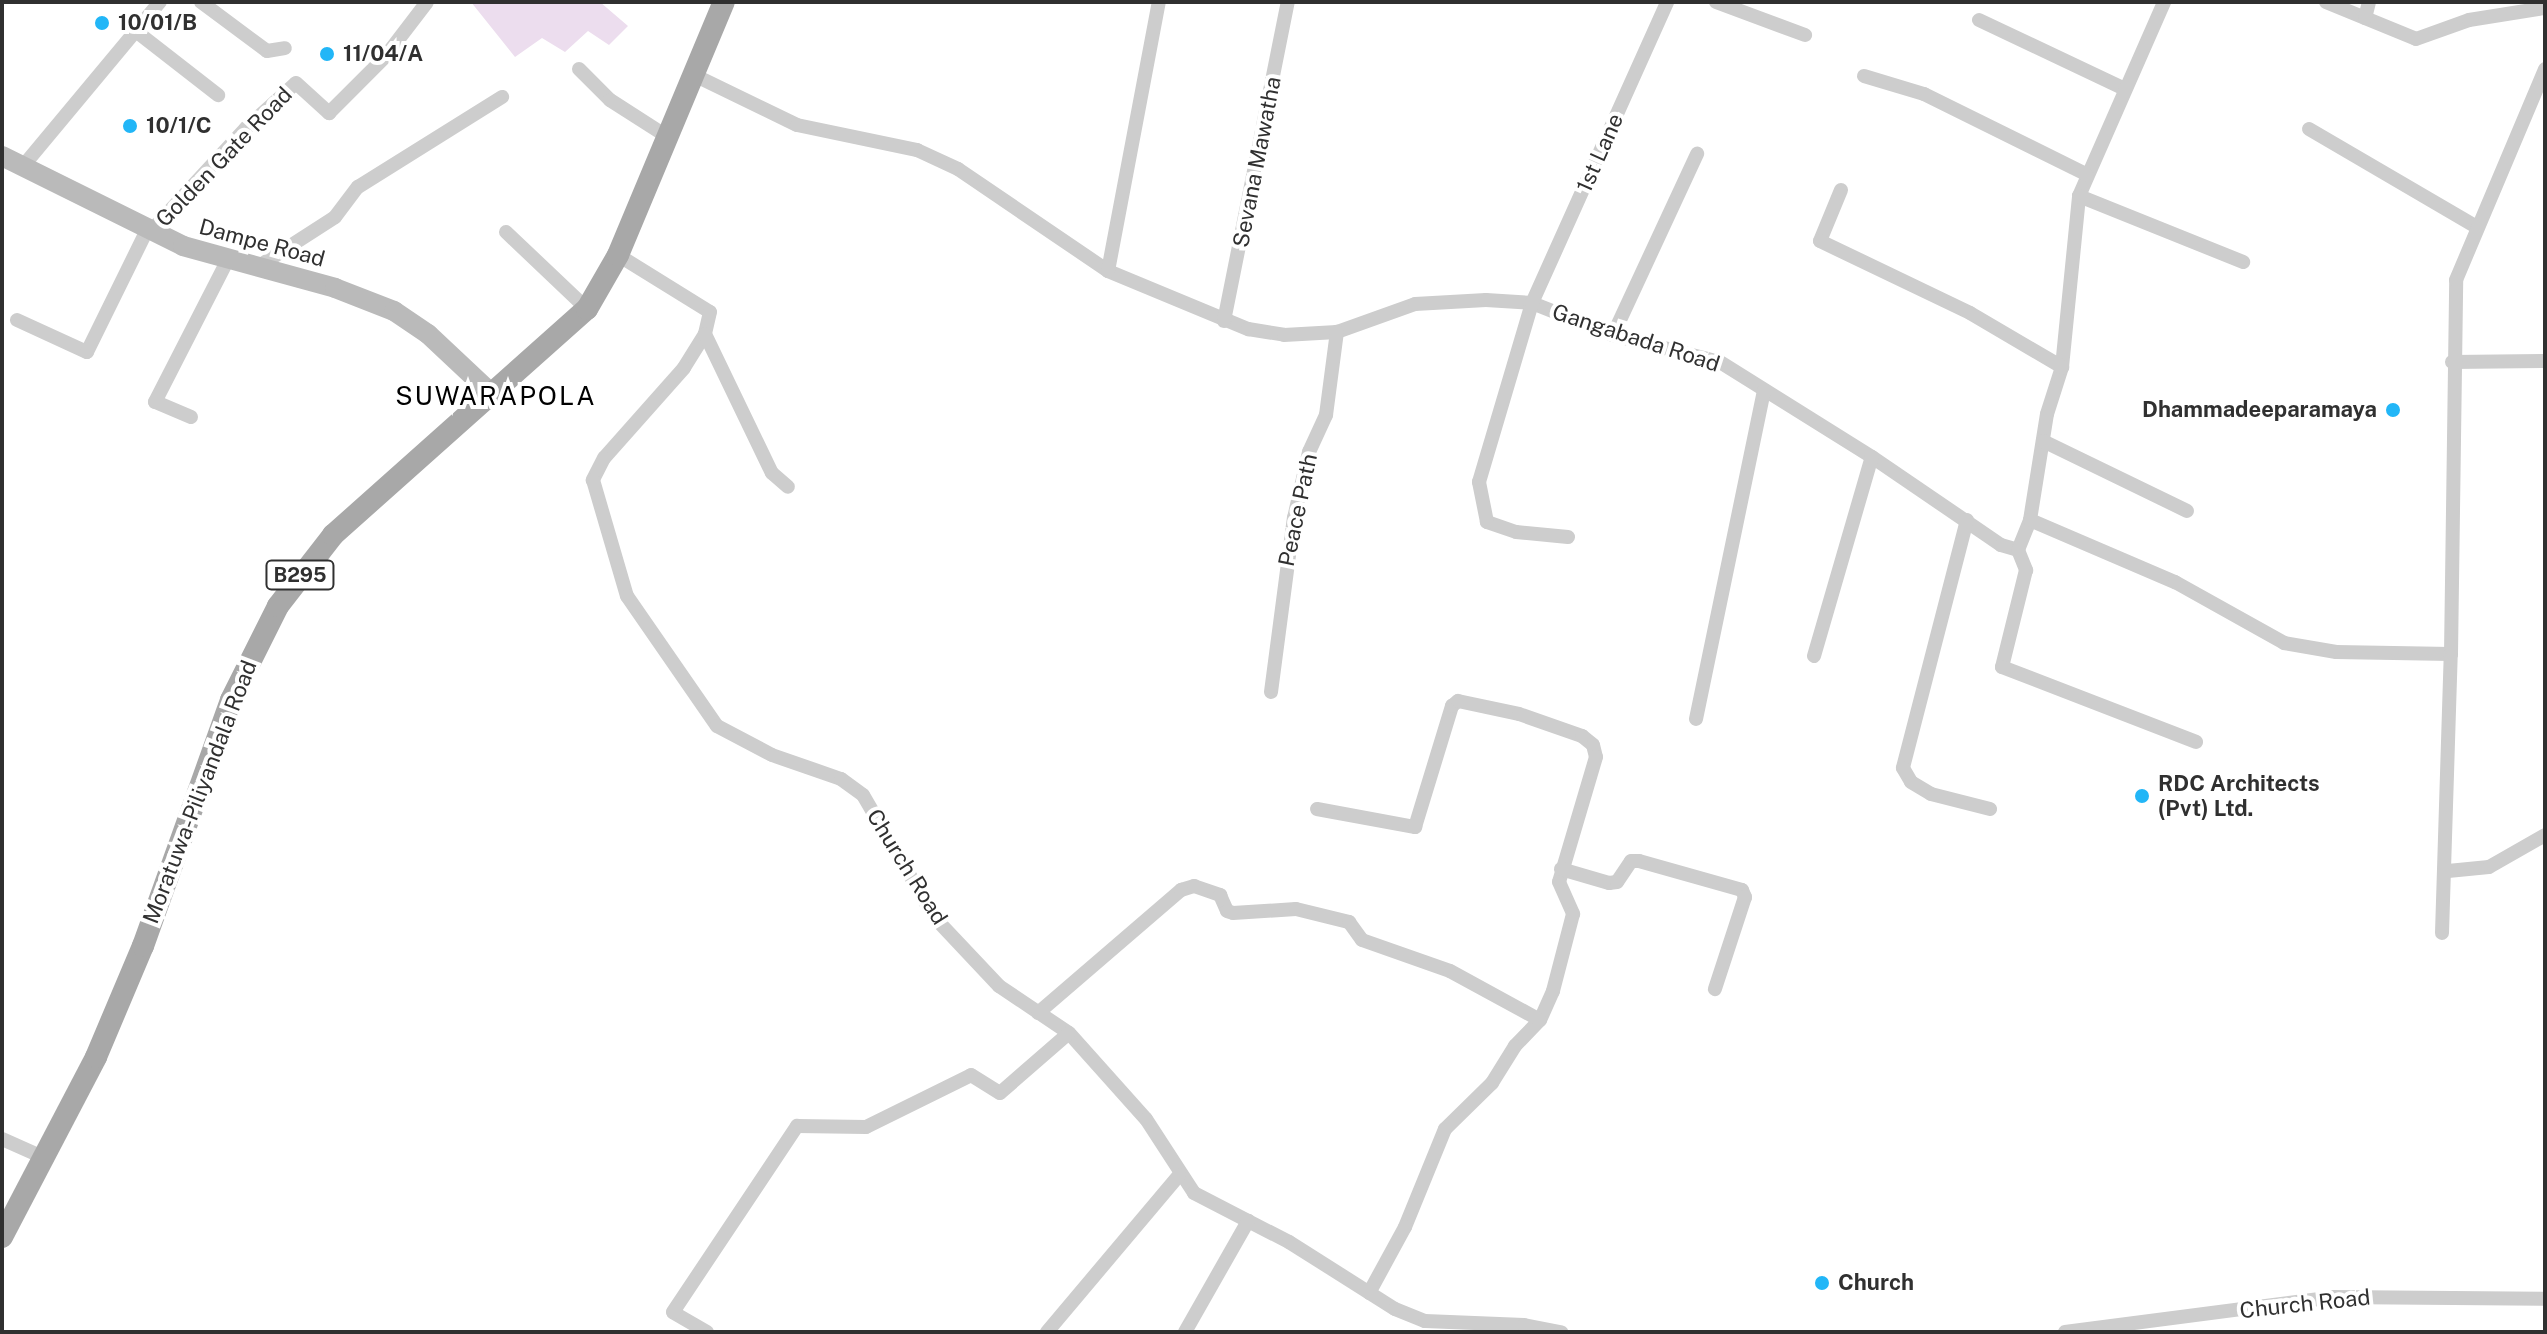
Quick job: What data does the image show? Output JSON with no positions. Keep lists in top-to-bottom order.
{
  "streets": {
    "main road": ["B295", "Moratuwa-Piliyandala Road"],
    "street": [
      "1st Lane",
      "Golden Gate Road",
      "Sevana Mawatha",
      "Dampe Road",
      "Gangabada Road",
      "Peace Path",
      "Church Road"
    ]
  },
  "crossings": [
    ["1st Lane", "Gangabada Road"],
    ["Golden Gate Road", "Dampe Road"],
    ["Sevana Mawatha", "Gangabada Road"],
    ["Dampe Road", "Moratuwa-Piliyandala Road"],
    ["Gangabada Road", "Peace Path"],
    ["Gangabada Road", "Moratuwa-Piliyandala Road"]
  ],
  "districts": ["SUWARAPOLA"],
  "places": [
    "10/01/B",
    "11/04/A",
    "10/1/C",
    "Dhammadeeparamaya",
    "RDC Architects (Pvt) Ltd.",
    "Church"
  ]
}
